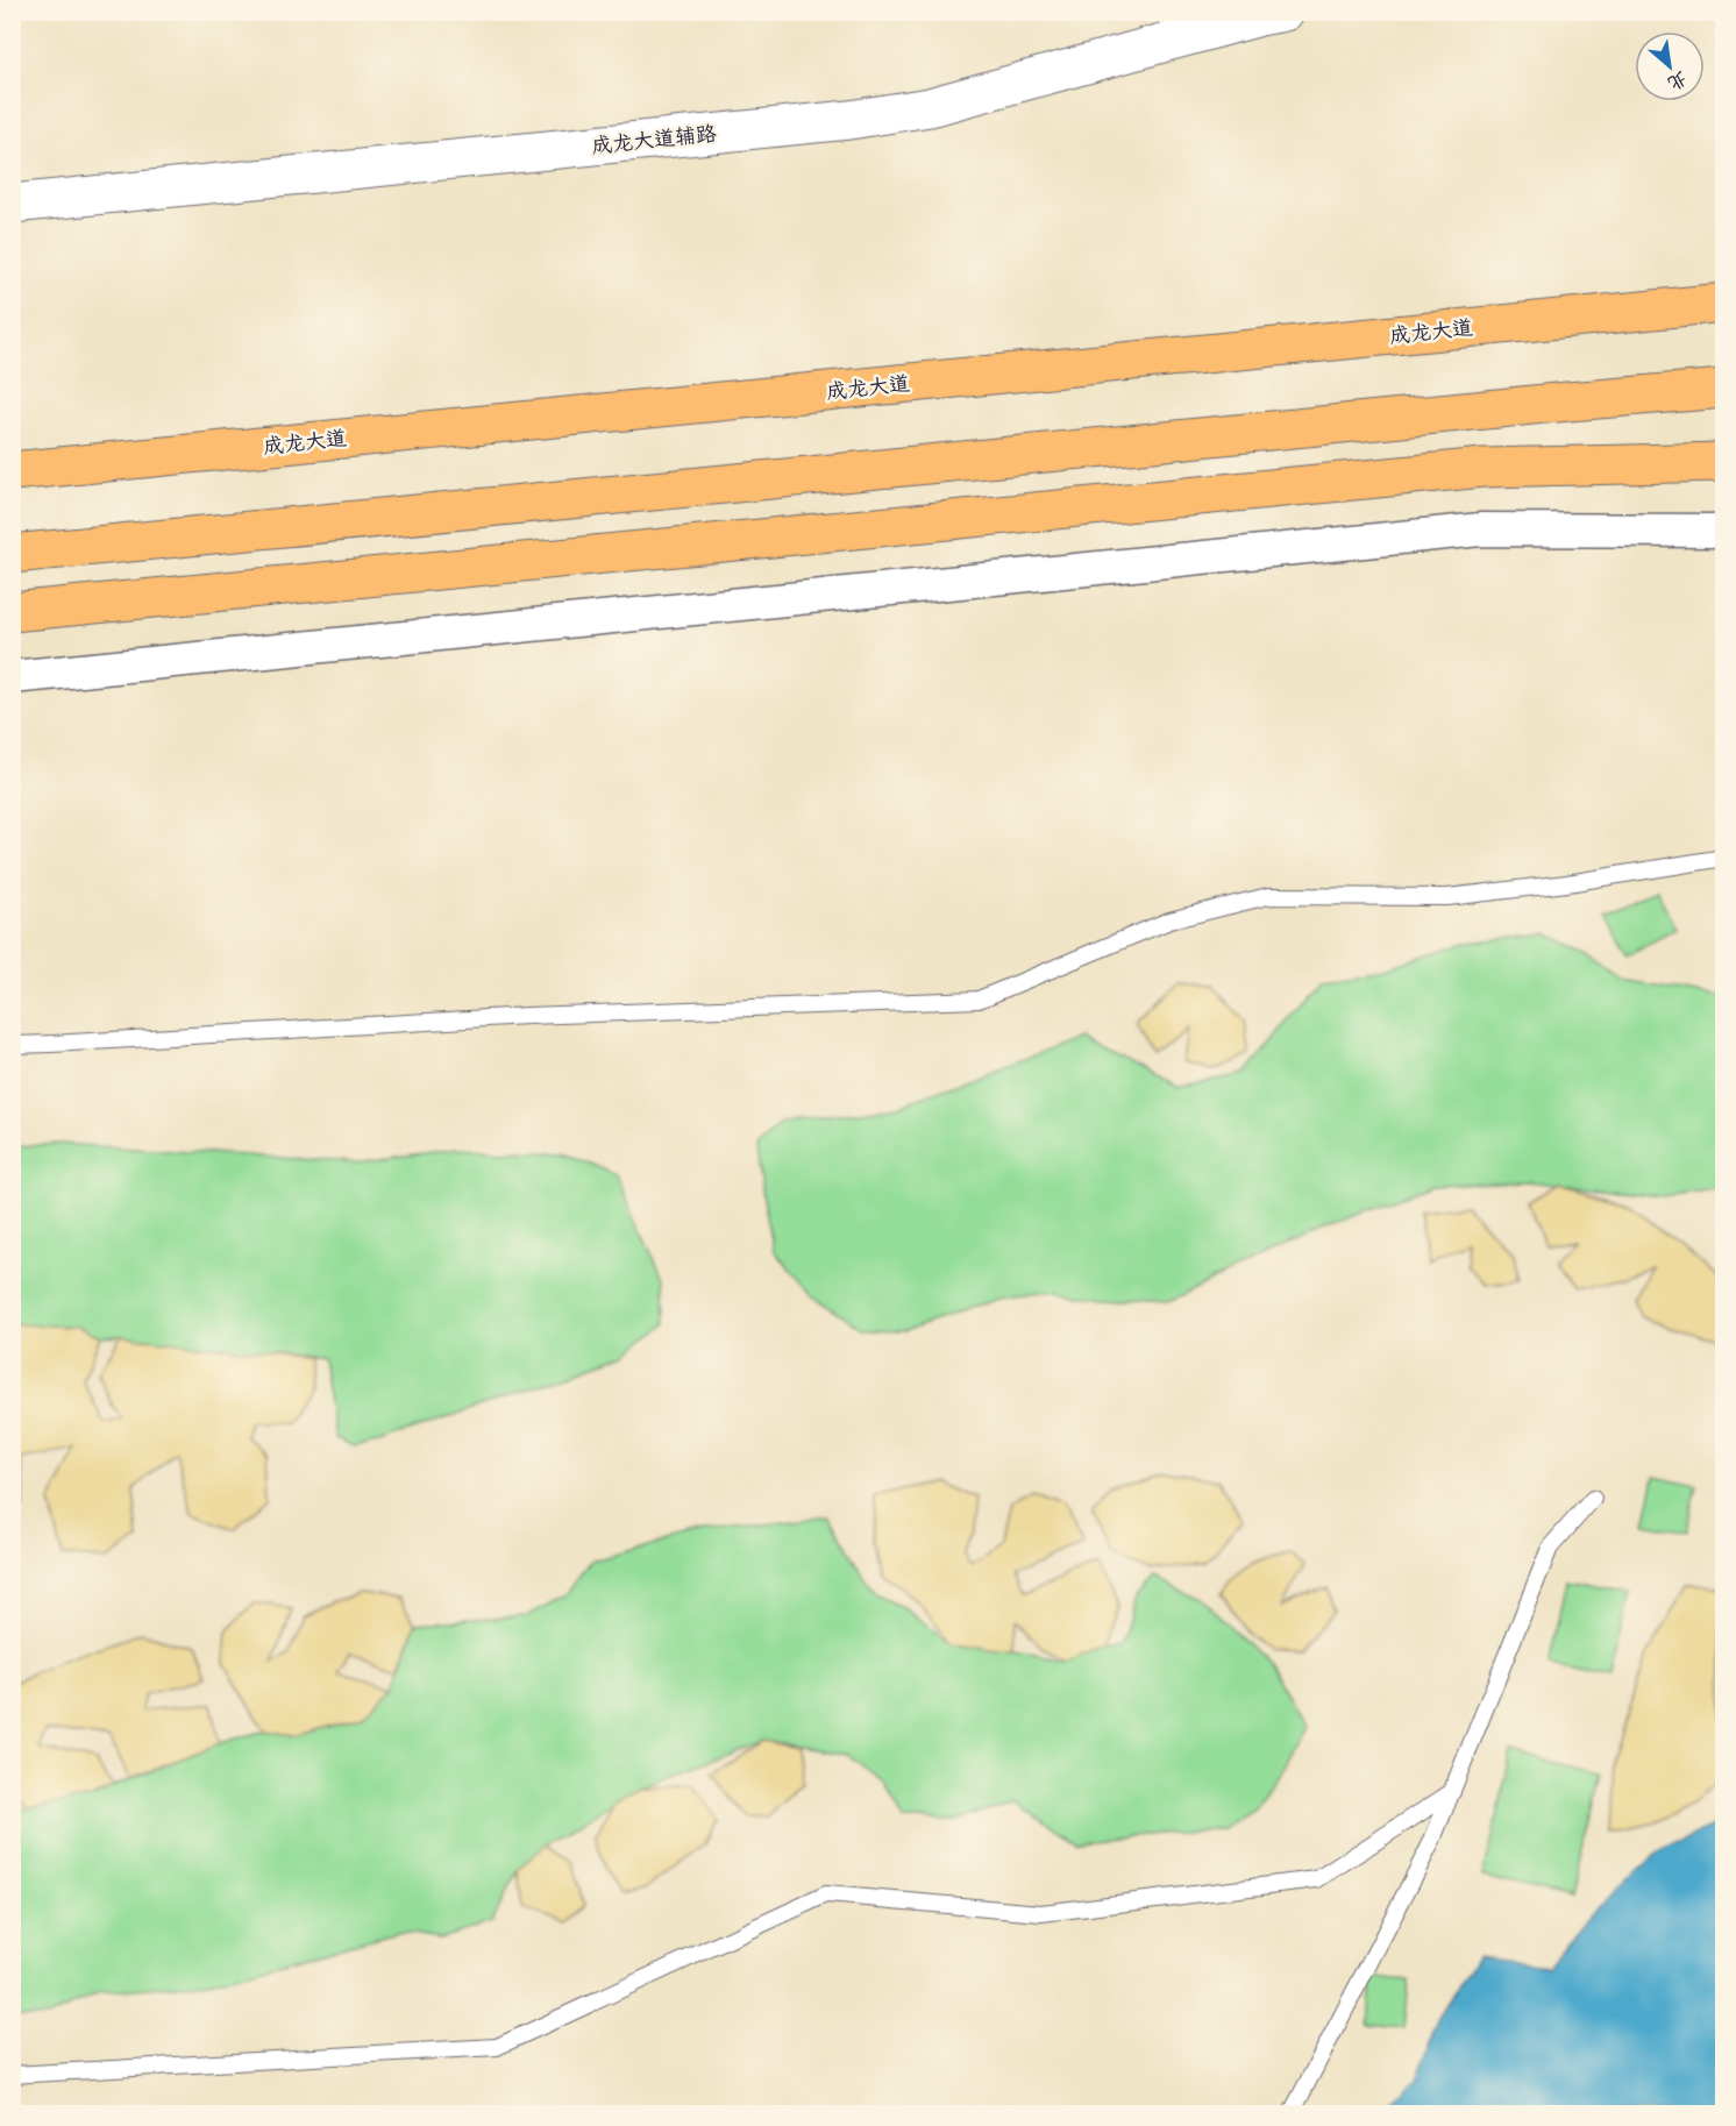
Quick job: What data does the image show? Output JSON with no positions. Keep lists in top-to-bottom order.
{
  "streets": {
    "highway": ["成龙大道"],
    "street": ["成龙大道辅路"]
  },
  "north": "bottom right"
}
